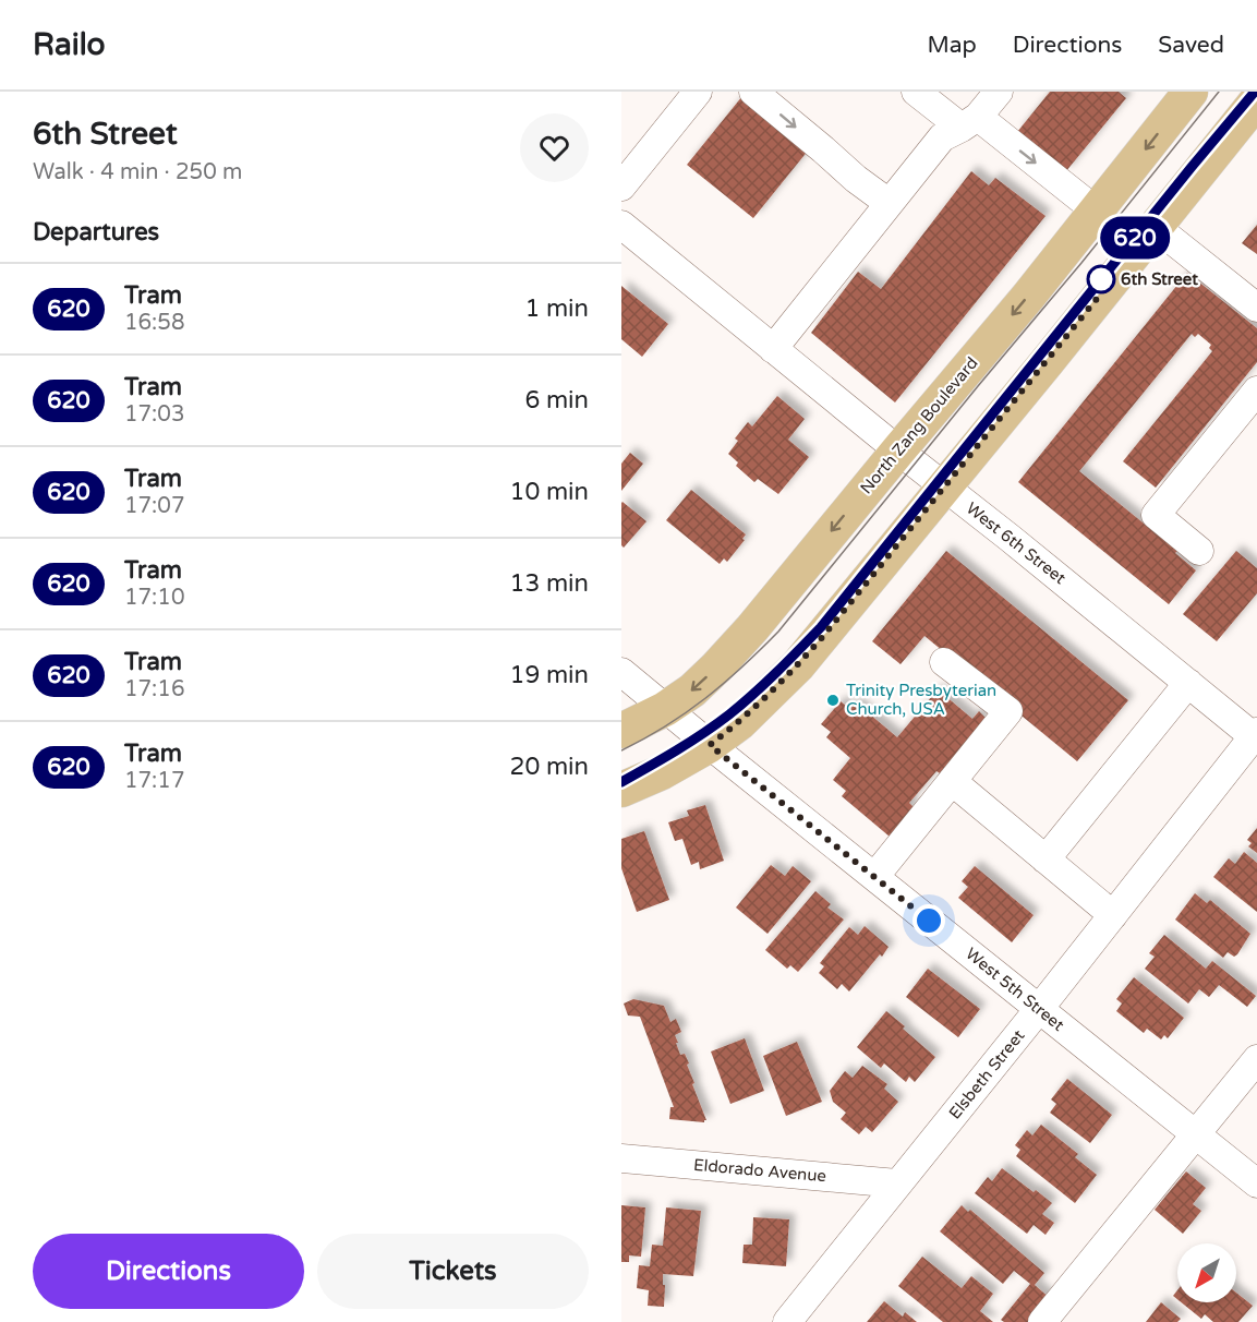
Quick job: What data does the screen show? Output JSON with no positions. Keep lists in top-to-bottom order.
{
  "streets": {
    "main road": ["North Zang Boulevard"],
    "street": [
      "West 6th Street",
      "West 5th Street",
      "Elsbeth Street",
      "Eldorado Avenue"
    ]
  },
  "crossings": [
    ["North Zang Boulevard", "West 6th Street"],
    ["North Zang Boulevard", "West 5th Street"],
    ["West 6th Street", "Elsbeth Street"],
    ["West 5th Street", "Elsbeth Street"],
    ["Elsbeth Street", "Eldorado Avenue"]
  ],
  "places": ["6th Street", "Trinity Presbyterian Church, USA"],
  "lines": ["tram line 620"],
  "north": "bottom left",
  "page": {
    "header": "Railo",
    "nav": ["Map", "Directions", "Saved"],
    "heading": [
      ["6th Street", "Walk · 4 min · 250 m"],
      "Departures"
    ],
    "on_map": "620",
    "list": [
      {
        "mark": "620",
        "name": "Tram",
        "note": "16:58",
        "value": "1 min"
      },
      {
        "mark": "620",
        "name": "Tram",
        "note": "17:03",
        "value": "6 min"
      },
      {
        "mark": "620",
        "name": "Tram",
        "note": "17:07",
        "value": "10 min"
      },
      {
        "mark": "620",
        "name": "Tram",
        "note": "17:10",
        "value": "13 min"
      },
      {
        "mark": "620",
        "name": "Tram",
        "note": "17:16",
        "value": "19 min"
      },
      {
        "mark": "620",
        "name": "Tram",
        "note": "17:17",
        "value": "20 min"
      }
    ],
    "buttons": ["Directions", "Tickets"]
  }
}
